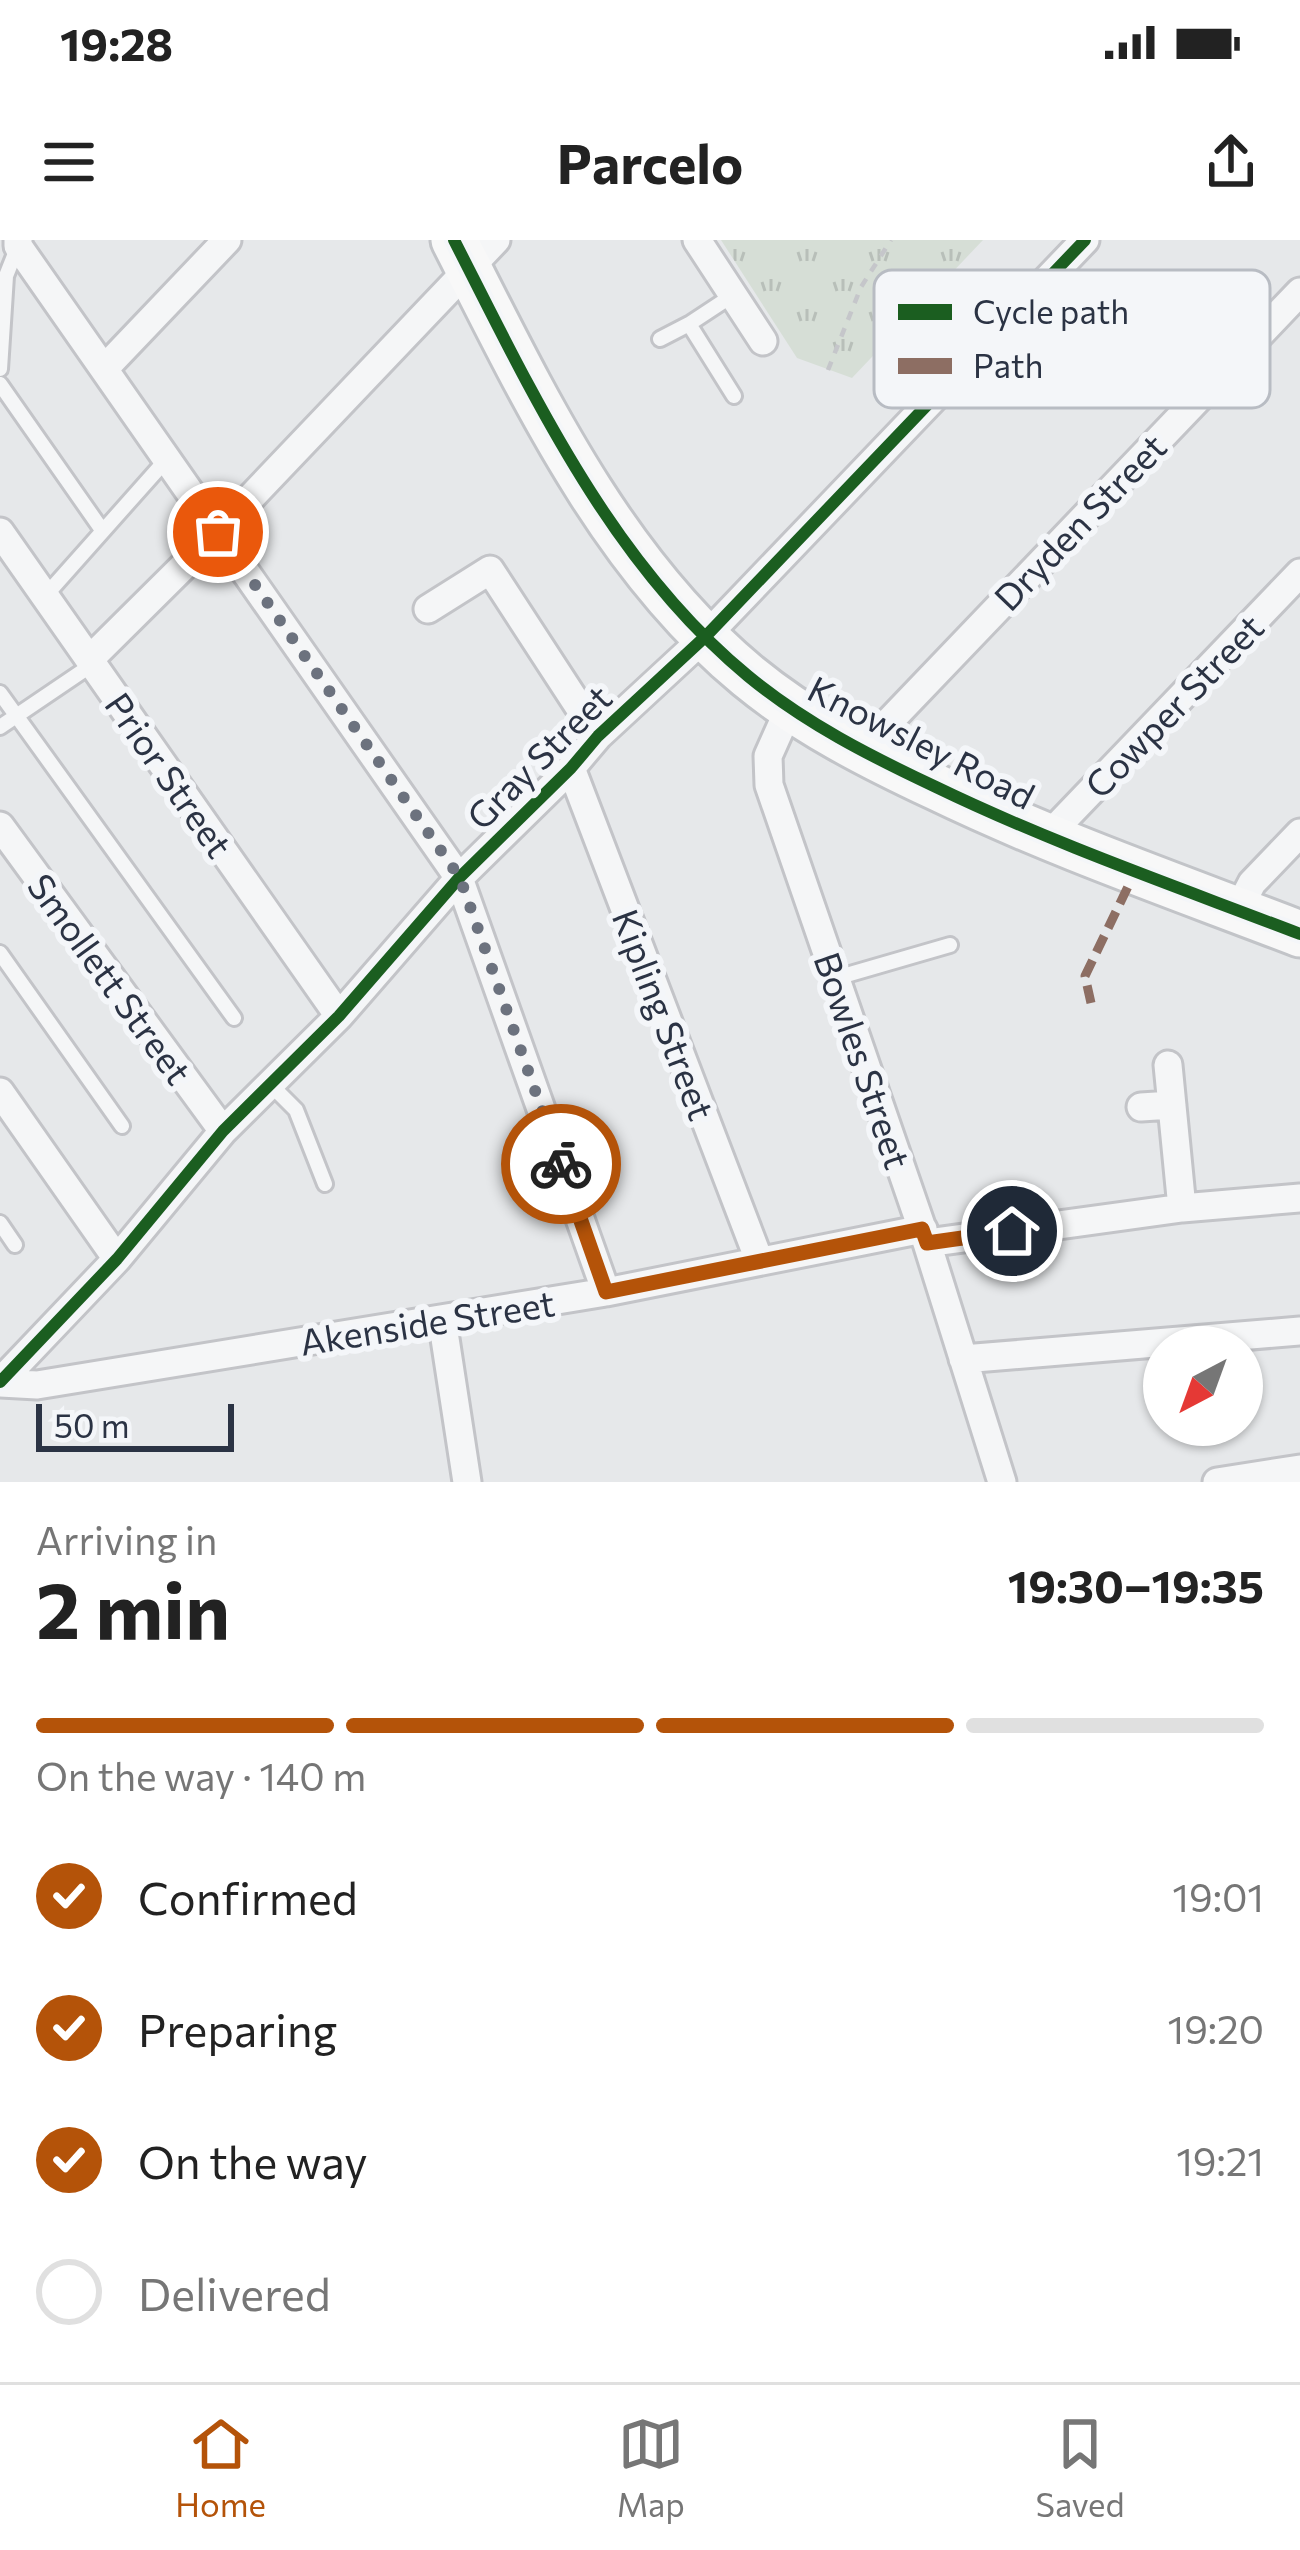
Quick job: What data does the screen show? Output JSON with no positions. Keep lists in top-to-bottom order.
{
  "streets": {
    "main road": ["Knowsley Road"],
    "street": [
      "Dryden Street",
      "Cowper Street",
      "Gray Street",
      "Prior Street",
      "Smollett Street",
      "Kipling Street",
      "Bowles Street",
      "Akenside Street"
    ]
  },
  "crossings": [
    ["Dryden Street", "Knowsley Road"],
    ["Cowper Street", "Knowsley Road"],
    ["Knowsley Road", "Gray Street"],
    ["Knowsley Road", "Bowles Street"],
    ["Gray Street", "Prior Street"],
    ["Gray Street", "Smollett Street"],
    ["Gray Street", "Kipling Street"],
    ["Gray Street", "Akenside Street"],
    ["Kipling Street", "Akenside Street"],
    ["Bowles Street", "Akenside Street"]
  ],
  "legend": ["Cycle path", "Path"],
  "scale_bar": "50 m",
  "north": "bottom left",
  "page": {
    "status": "19:28",
    "header": "Parcelo",
    "scale": "50 m",
    "heading": ["2 min", "Arriving in", "19:30–19:35"],
    "bar": "On the way · 140 m",
    "list": [
      ["Confirmed", "19:01"],
      ["Preparing", "19:20"],
      ["On the way", "19:21"],
      "Delivered"
    ],
    "tabs": ["Home", "Map", "Saved"]
  }
}
